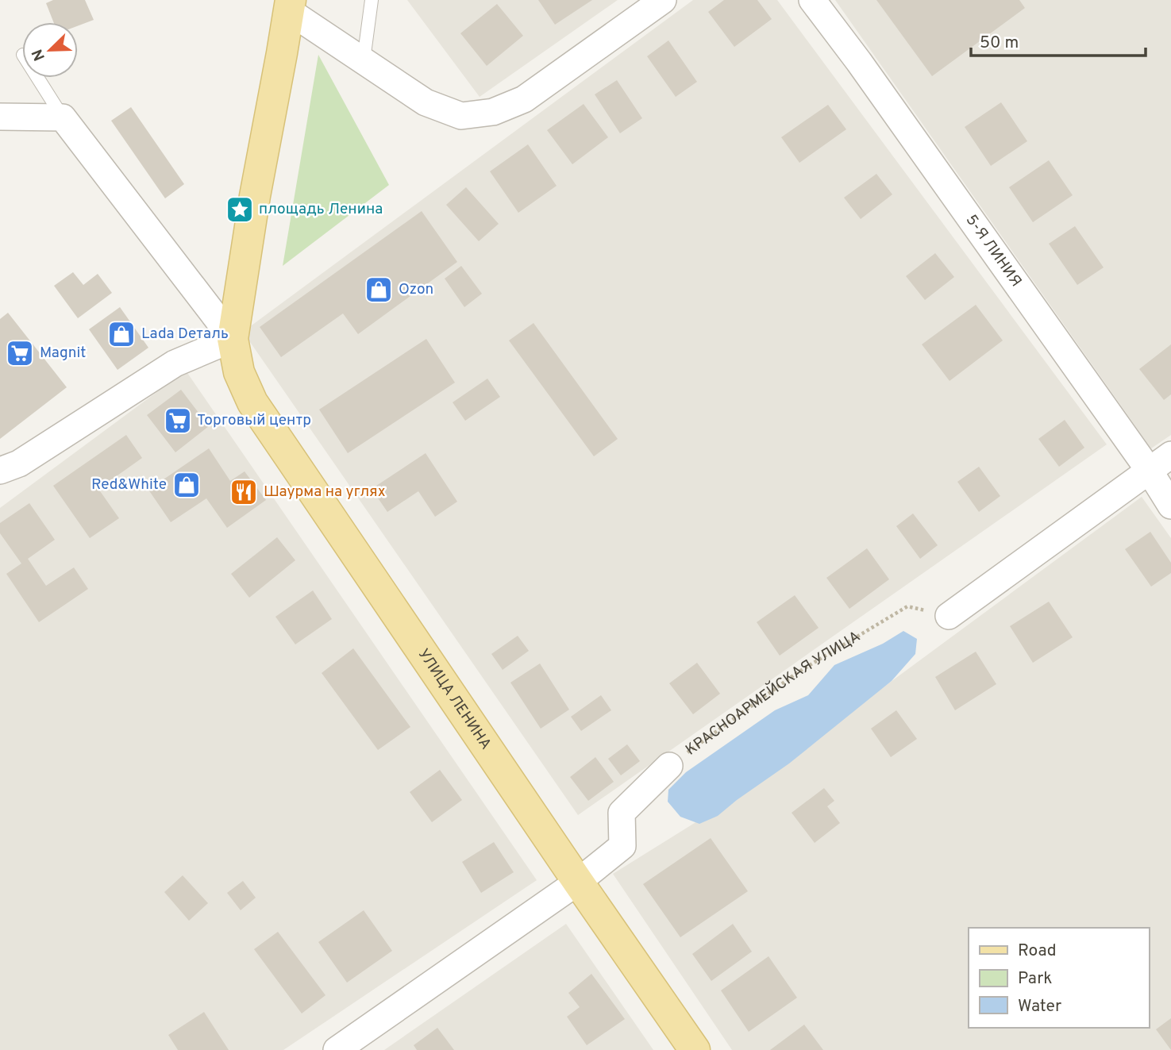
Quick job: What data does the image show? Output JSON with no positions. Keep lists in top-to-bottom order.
{
  "streets": {
    "main road": ["УЛИЦА ЛЕНИНА"],
    "street": ["5-Я ЛИНИЯ", "КРАСНОАРМЕЙСКАЯ УЛИЦА"]
  },
  "crossings": [
    ["КРАСНОАРМЕЙСКАЯ УЛИЦА", "УЛИЦА ЛЕНИНА"]
  ],
  "places": {
    "place": ["площадь Ленина"],
    "shop": ["Ozon", "Lada Dеталь", "Red&White"],
    "supermarket": ["Magnit", "Торговый центр"],
    "restaurant": ["Шаурма на углях"]
  },
  "legend": ["Road", "Park", "Water"],
  "scale_bar": "50 m",
  "north": "bottom left"
}
